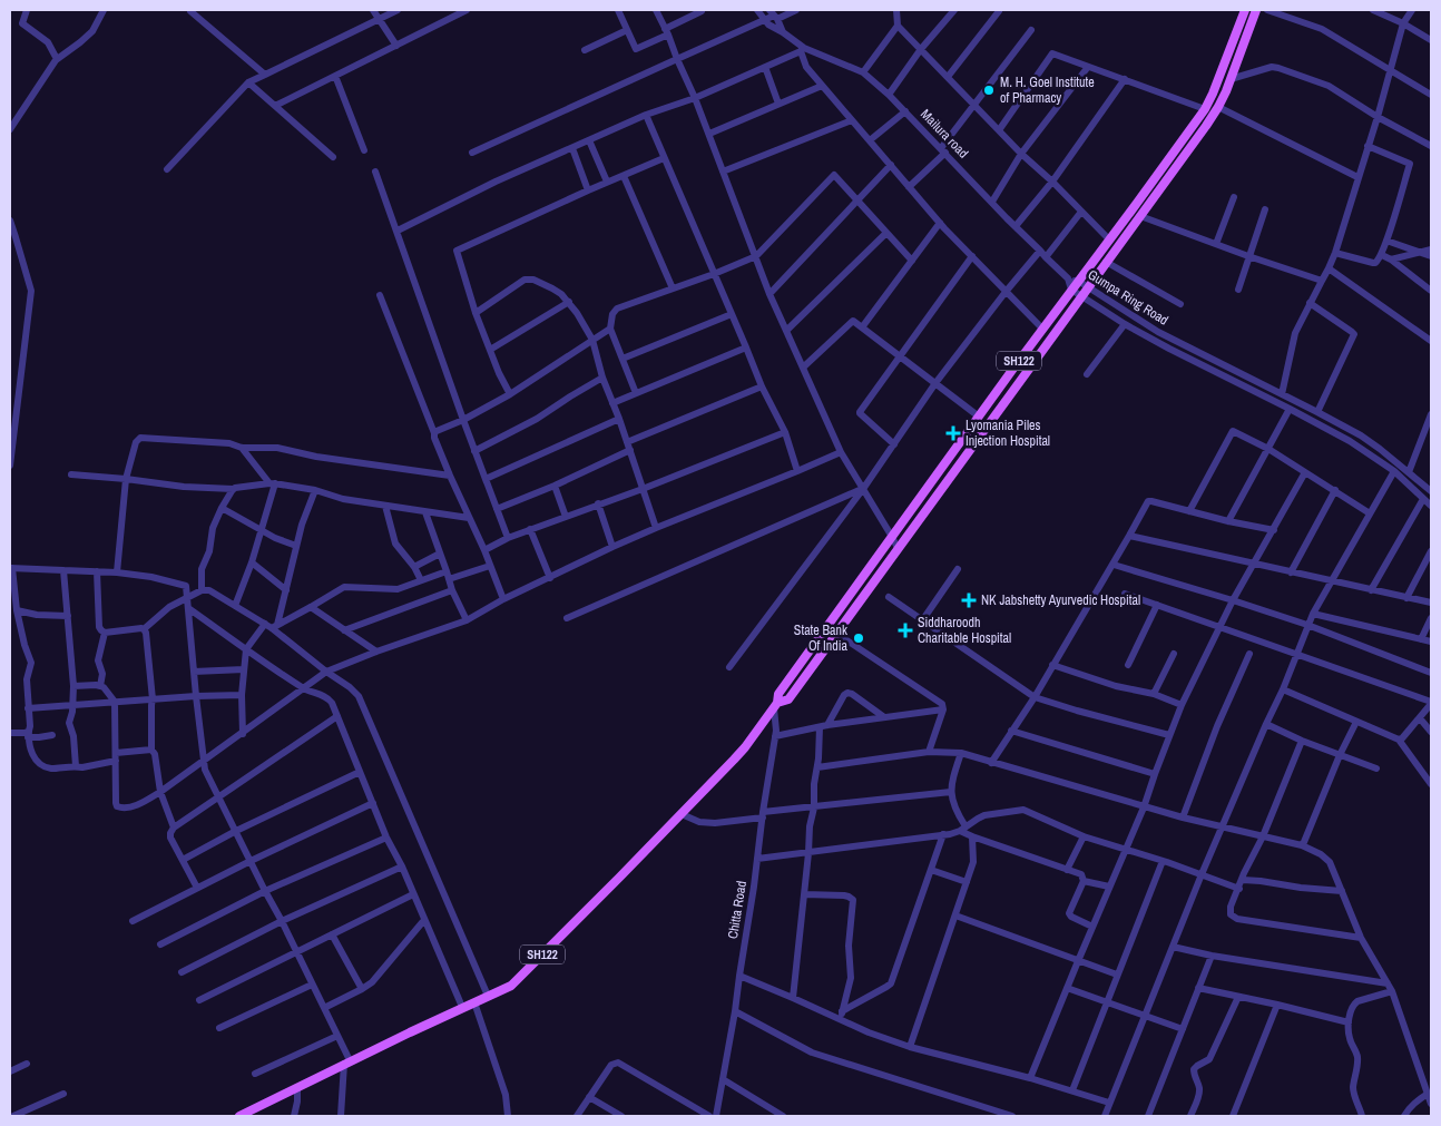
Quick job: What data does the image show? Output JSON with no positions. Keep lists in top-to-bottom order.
{
  "streets": {
    "main road": ["SH122"],
    "street": ["Mailura road", "Gumpa Ring Road", "Chitta Road"]
  },
  "crossings": [
    ["Mailura road", "Gumpa Ring Road"],
    ["Gumpa Ring Road", "SH122"],
    ["SH122", "Chitta Road"]
  ],
  "places": {
    "other": ["M. H. Goel Institute of Pharmacy", "State Bank Of India"],
    "health": ["Lyomania Piles Injection Hospital", "NK Jabshetty Ayurvedic Hospital", "Siddharoodh Charitable Hospital"]
  }
}
